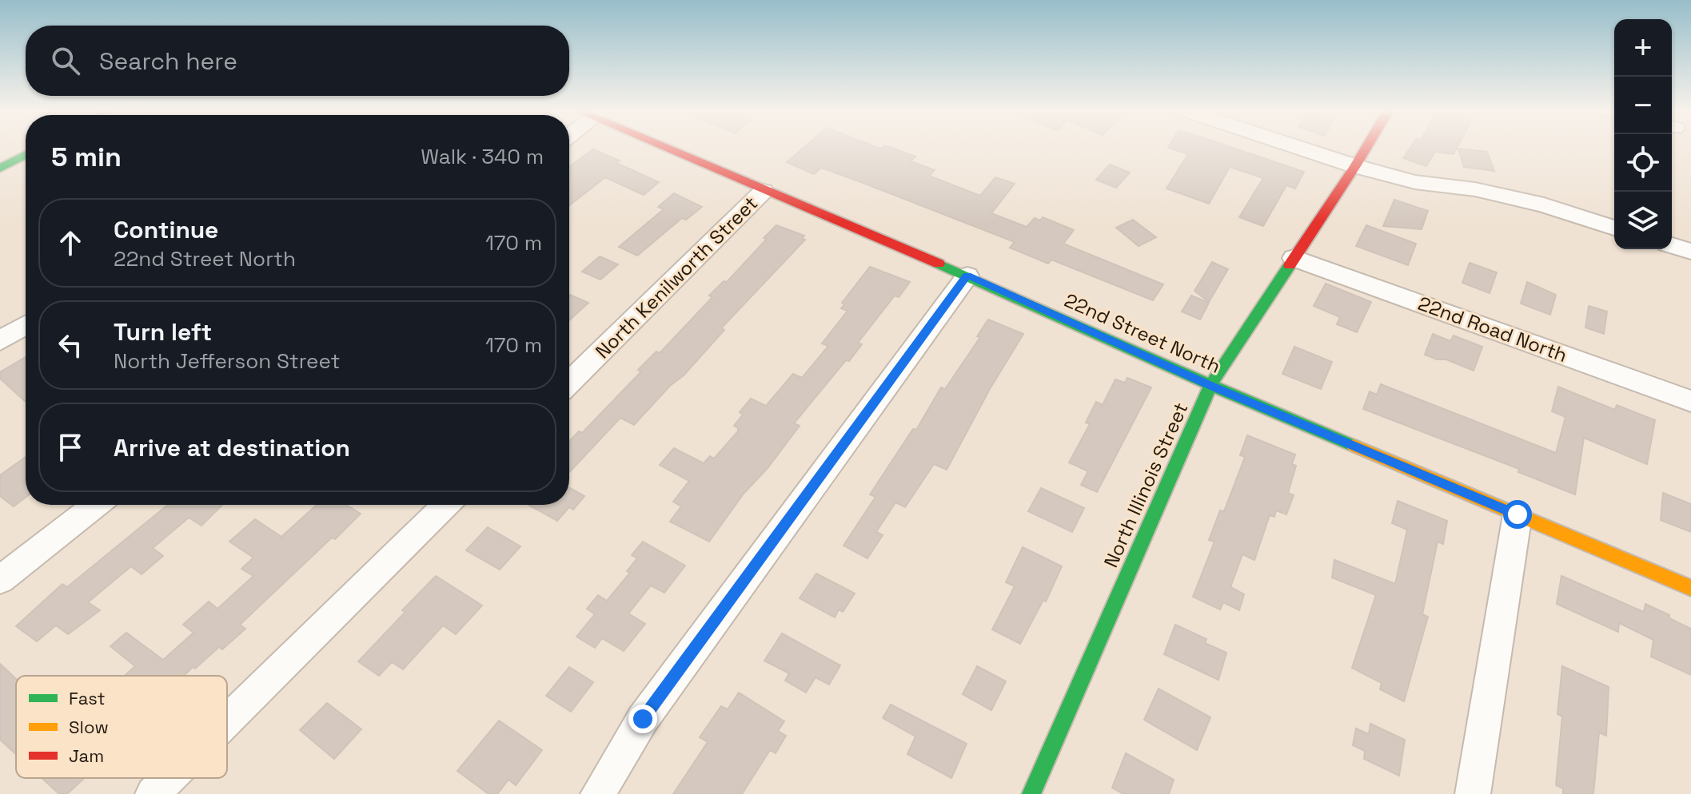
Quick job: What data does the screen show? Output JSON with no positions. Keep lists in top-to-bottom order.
{
  "streets": {
    "street": [
      "North Kenilworth Street",
      "22nd Road North",
      "22nd Street North",
      "North Illinois Street"
    ]
  },
  "crossings": [
    ["North Kenilworth Street", "22nd Street North"],
    ["22nd Road North", "North Illinois Street"],
    ["22nd Street North", "North Illinois Street"]
  ],
  "legend": ["Fast", "Slow", "Jam"],
  "page": {
    "map_buttons": ["+", "−"],
    "search": "Search here",
    "heading": ["5 min", "Walk · 340 m"],
    "list": [
      ["Continue", "22nd Street North", "170 m"],
      ["Turn left", "North Jefferson Street", "170 m"],
      "Arrive at destination"
    ]
  }
}
